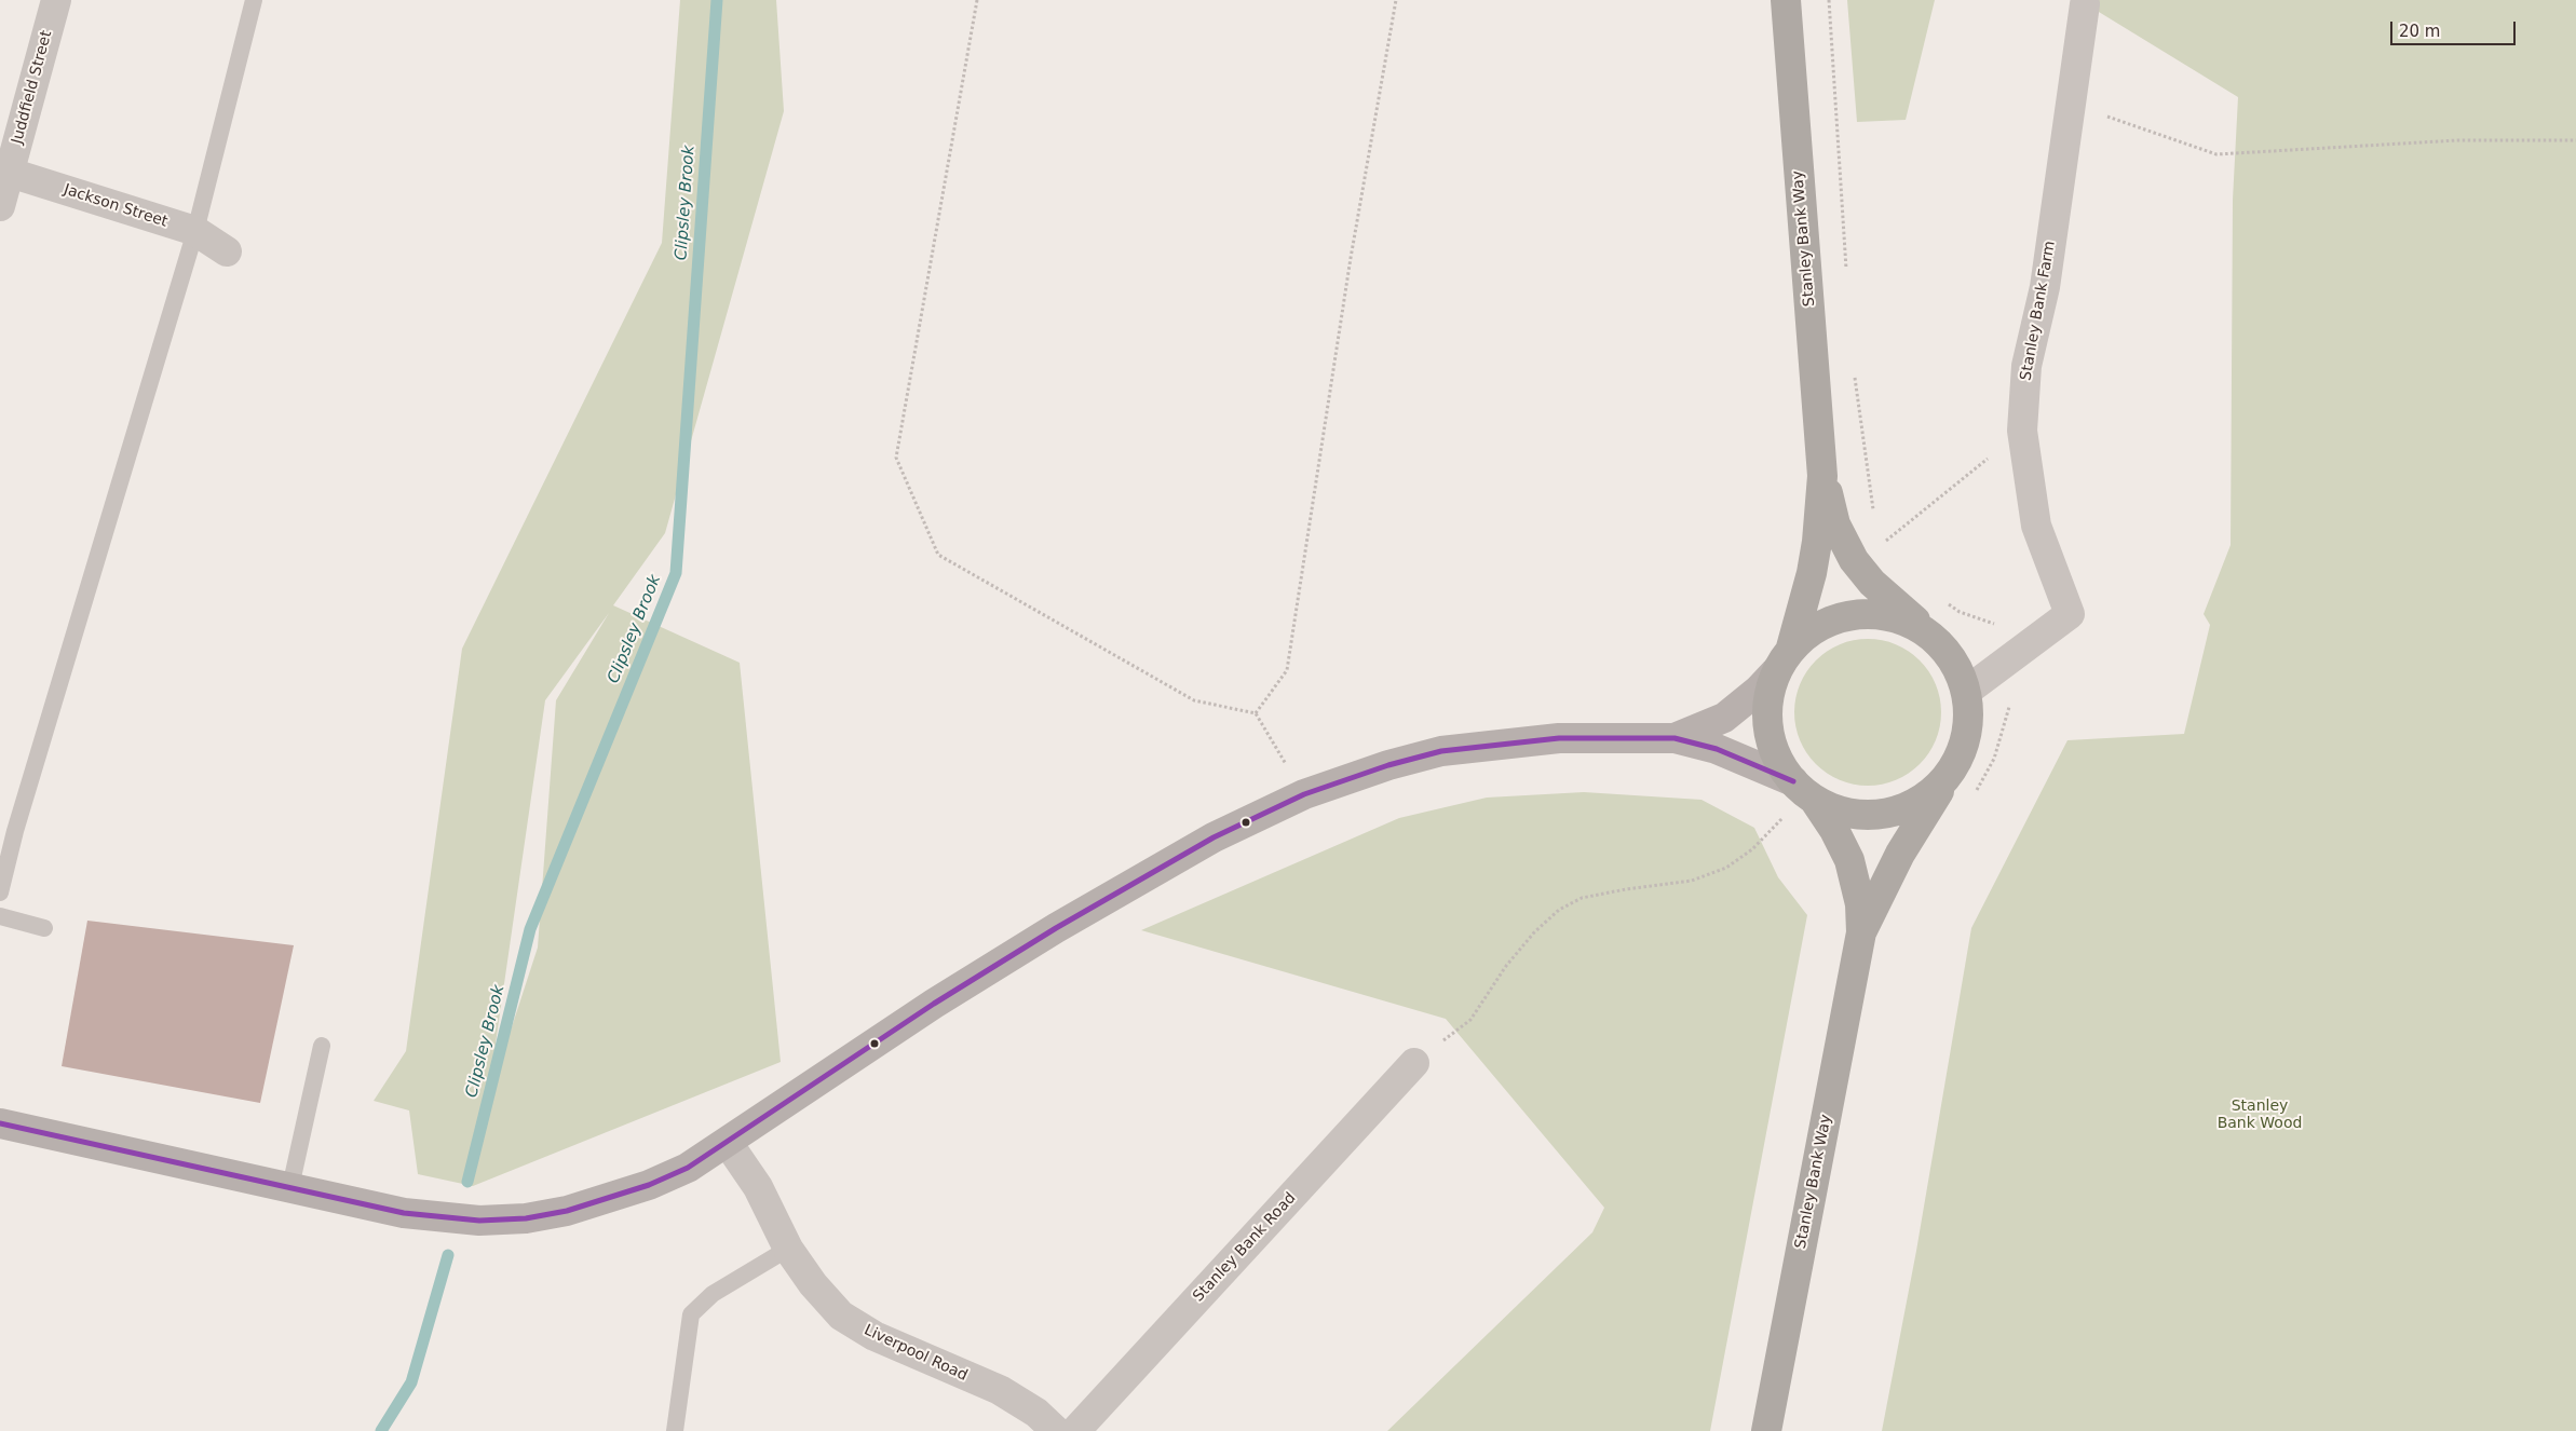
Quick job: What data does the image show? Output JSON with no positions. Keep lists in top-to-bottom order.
{
  "streets": {
    "highway": ["Stanley Bank Way"],
    "street": [
      "Juddfield Street",
      "Jackson Street",
      "Stanley Bank Farm",
      "Stanley Bank Road",
      "Liverpool Road"
    ]
  },
  "crossings": [
    ["Juddfield Street", "Jackson Street"]
  ],
  "water": ["Clipsley Brook"],
  "parks": ["Stanley Bank Wood"],
  "scale_bar": "20 m"
}
